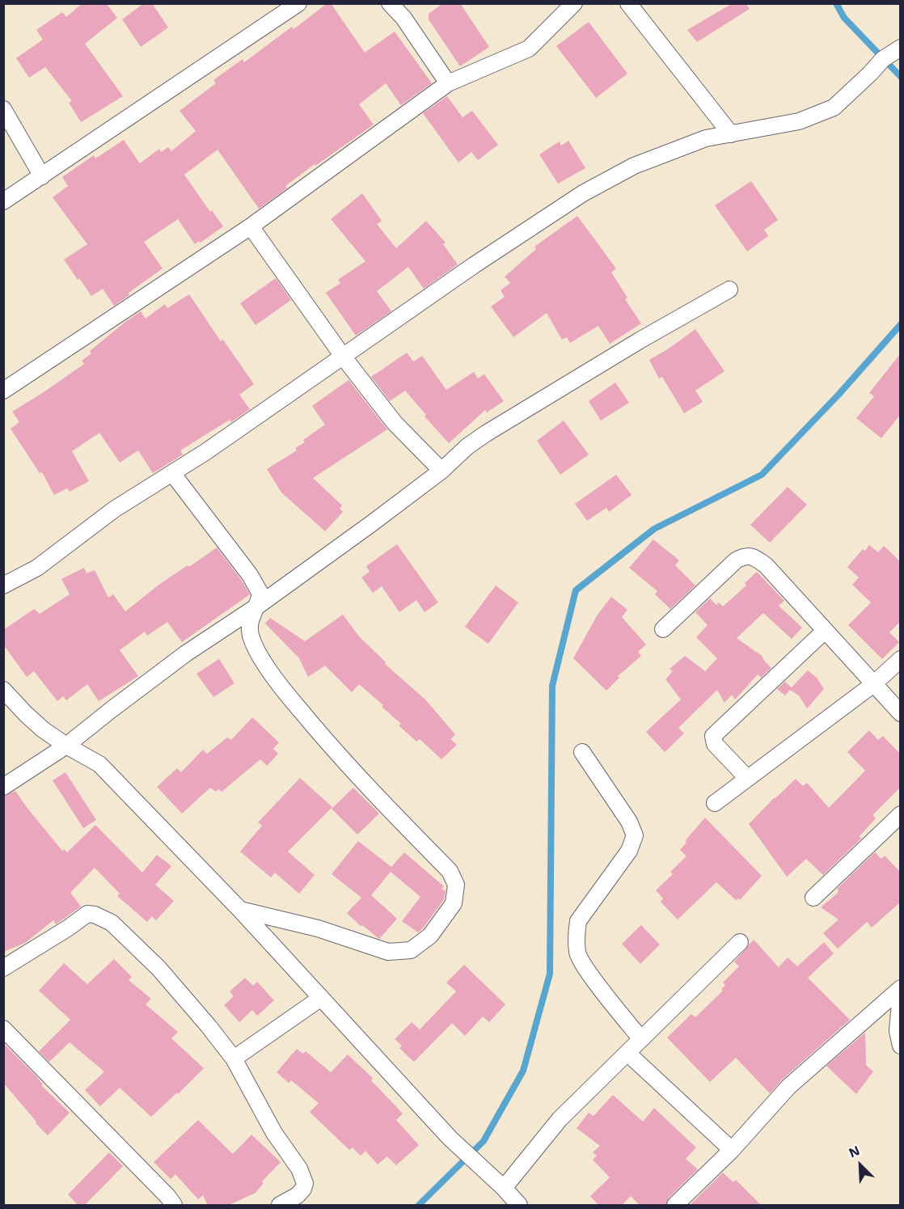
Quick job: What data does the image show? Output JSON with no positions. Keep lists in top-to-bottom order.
{
  "north": "top left"
}
